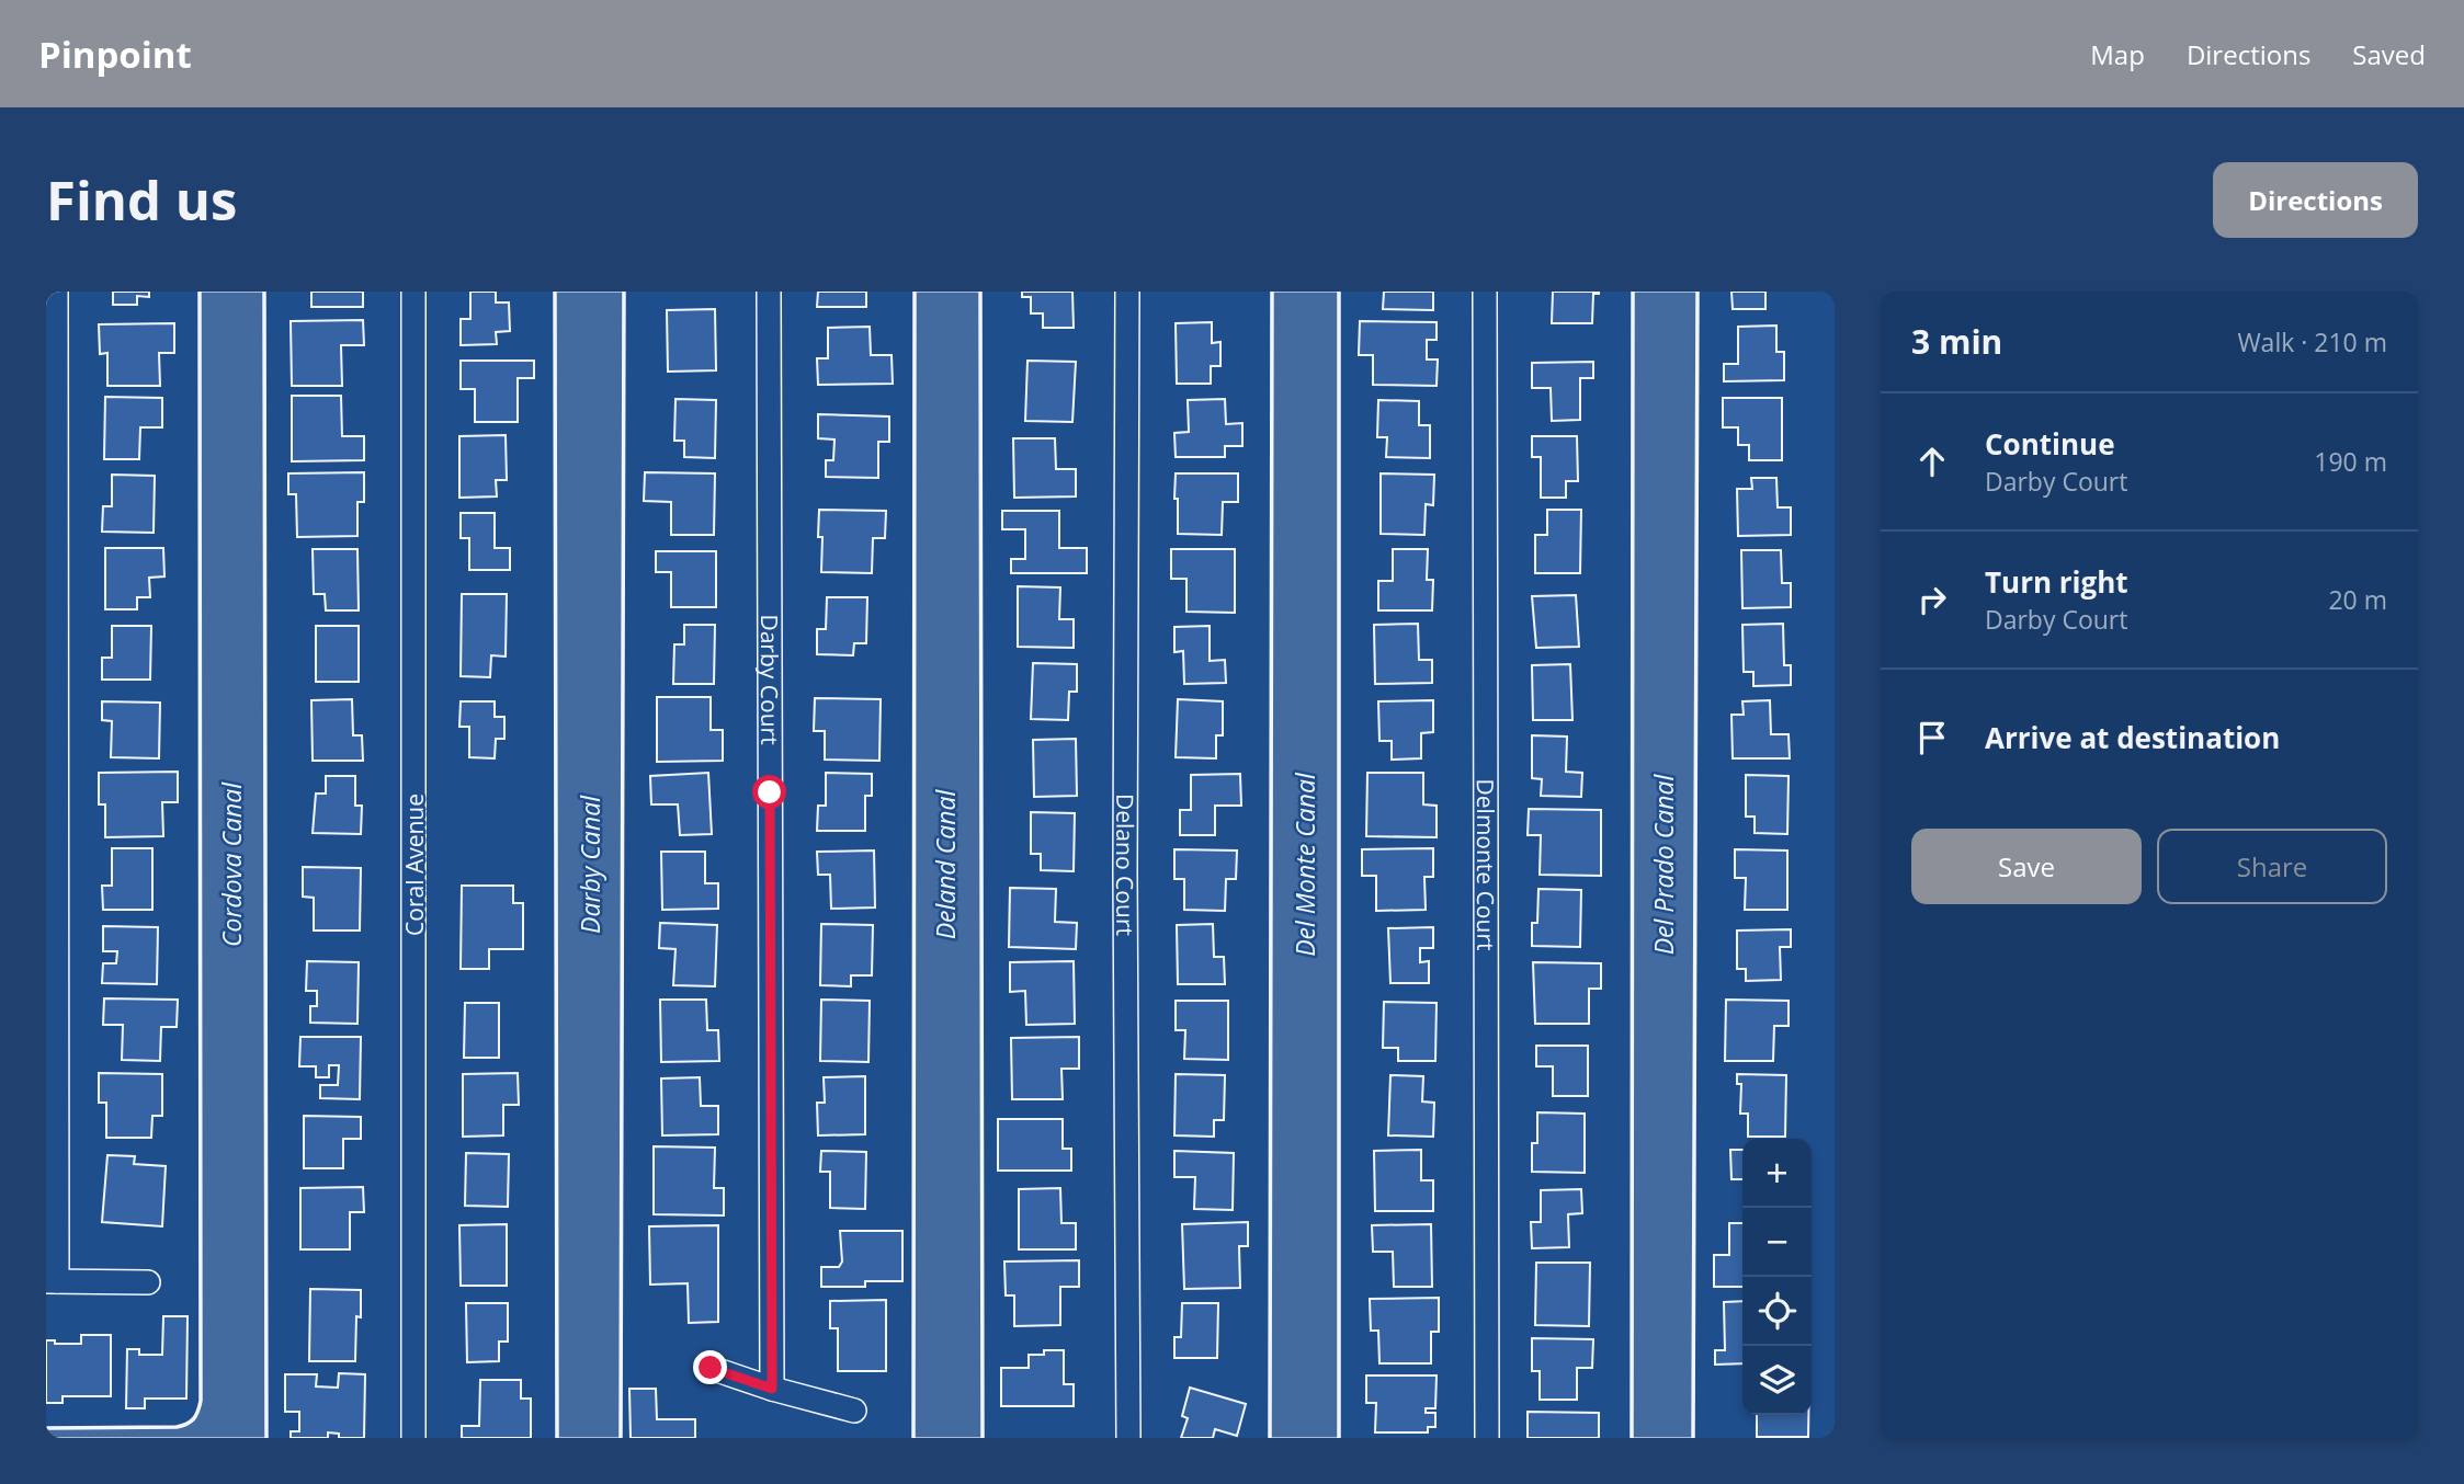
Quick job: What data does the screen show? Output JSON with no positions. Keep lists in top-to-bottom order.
{
  "streets": {
    "street": [
      "Darby Court",
      "Coral Avenue",
      "Delano Court",
      "Delmonte Court"
    ]
  },
  "water": [
    "Cordova Canal",
    "Darby Canal",
    "Deland Canal",
    "Del Monte Canal",
    "Del Prado Canal"
  ],
  "page": {
    "header": "Pinpoint",
    "nav": ["Map", "Directions", "Saved"],
    "buttons": [
      "Directions",
      ["Save", "Share"]
    ],
    "title": "Find us",
    "heading": ["3 min", "Walk · 210 m"],
    "list": [
      ["Continue", "Darby Court", "190 m"],
      ["Turn right", "Darby Court", "20 m"],
      "Arrive at destination"
    ],
    "map_buttons": ["+", "−"]
  }
}
